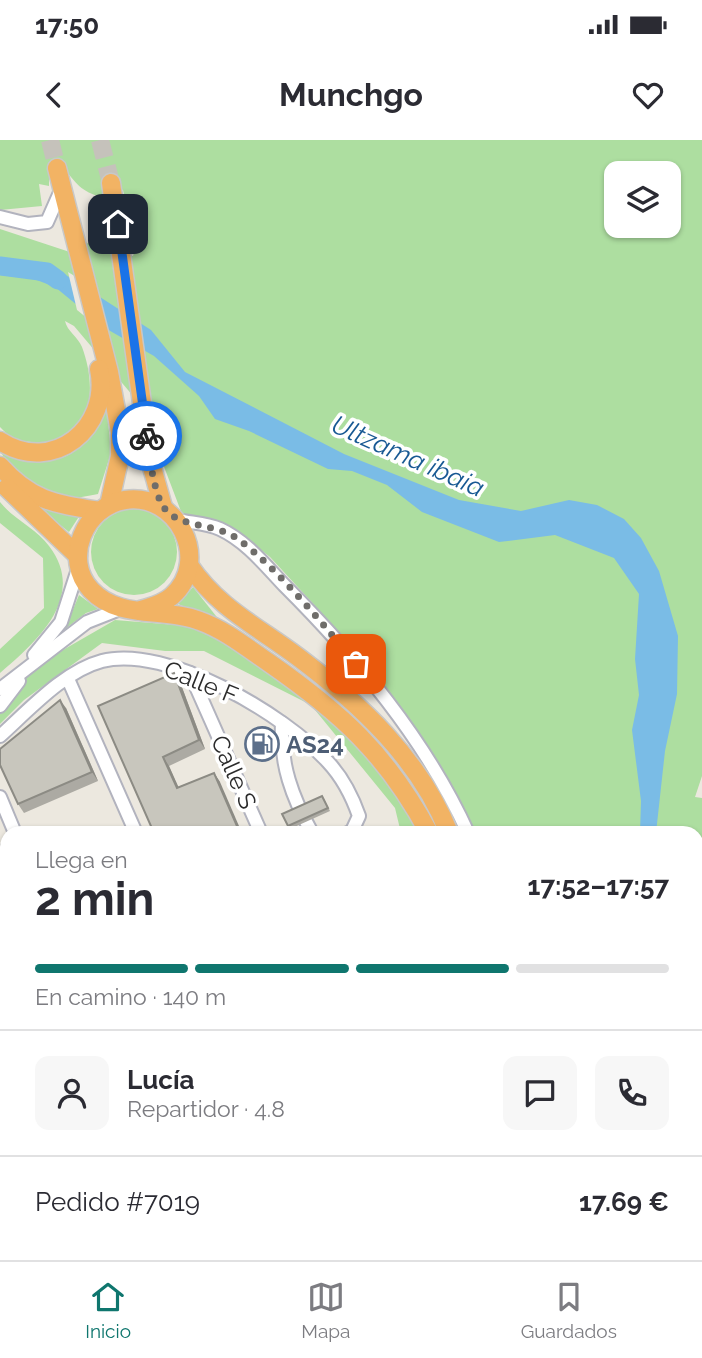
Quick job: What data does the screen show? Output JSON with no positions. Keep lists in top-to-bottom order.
{
  "streets": {
    "street": ["Calle F", "Calle S"]
  },
  "crossings": [
    ["Calle F", "Calle S"]
  ],
  "water": ["Ultzama ibaia"],
  "places": {
    "fuel station": ["AS24"]
  },
  "page": {
    "status": "17:50",
    "header": "Munchgo",
    "heading": ["2 min", "Llega en", "17:52–17:57"],
    "panel": [
      "Lucía",
      "Repartidor · 4.8",
      "Pedido #7019",
      "17.69 €"
    ],
    "bar": "En camino · 140 m",
    "tabs": ["Inicio", "Mapa", "Guardados"]
  }
}
